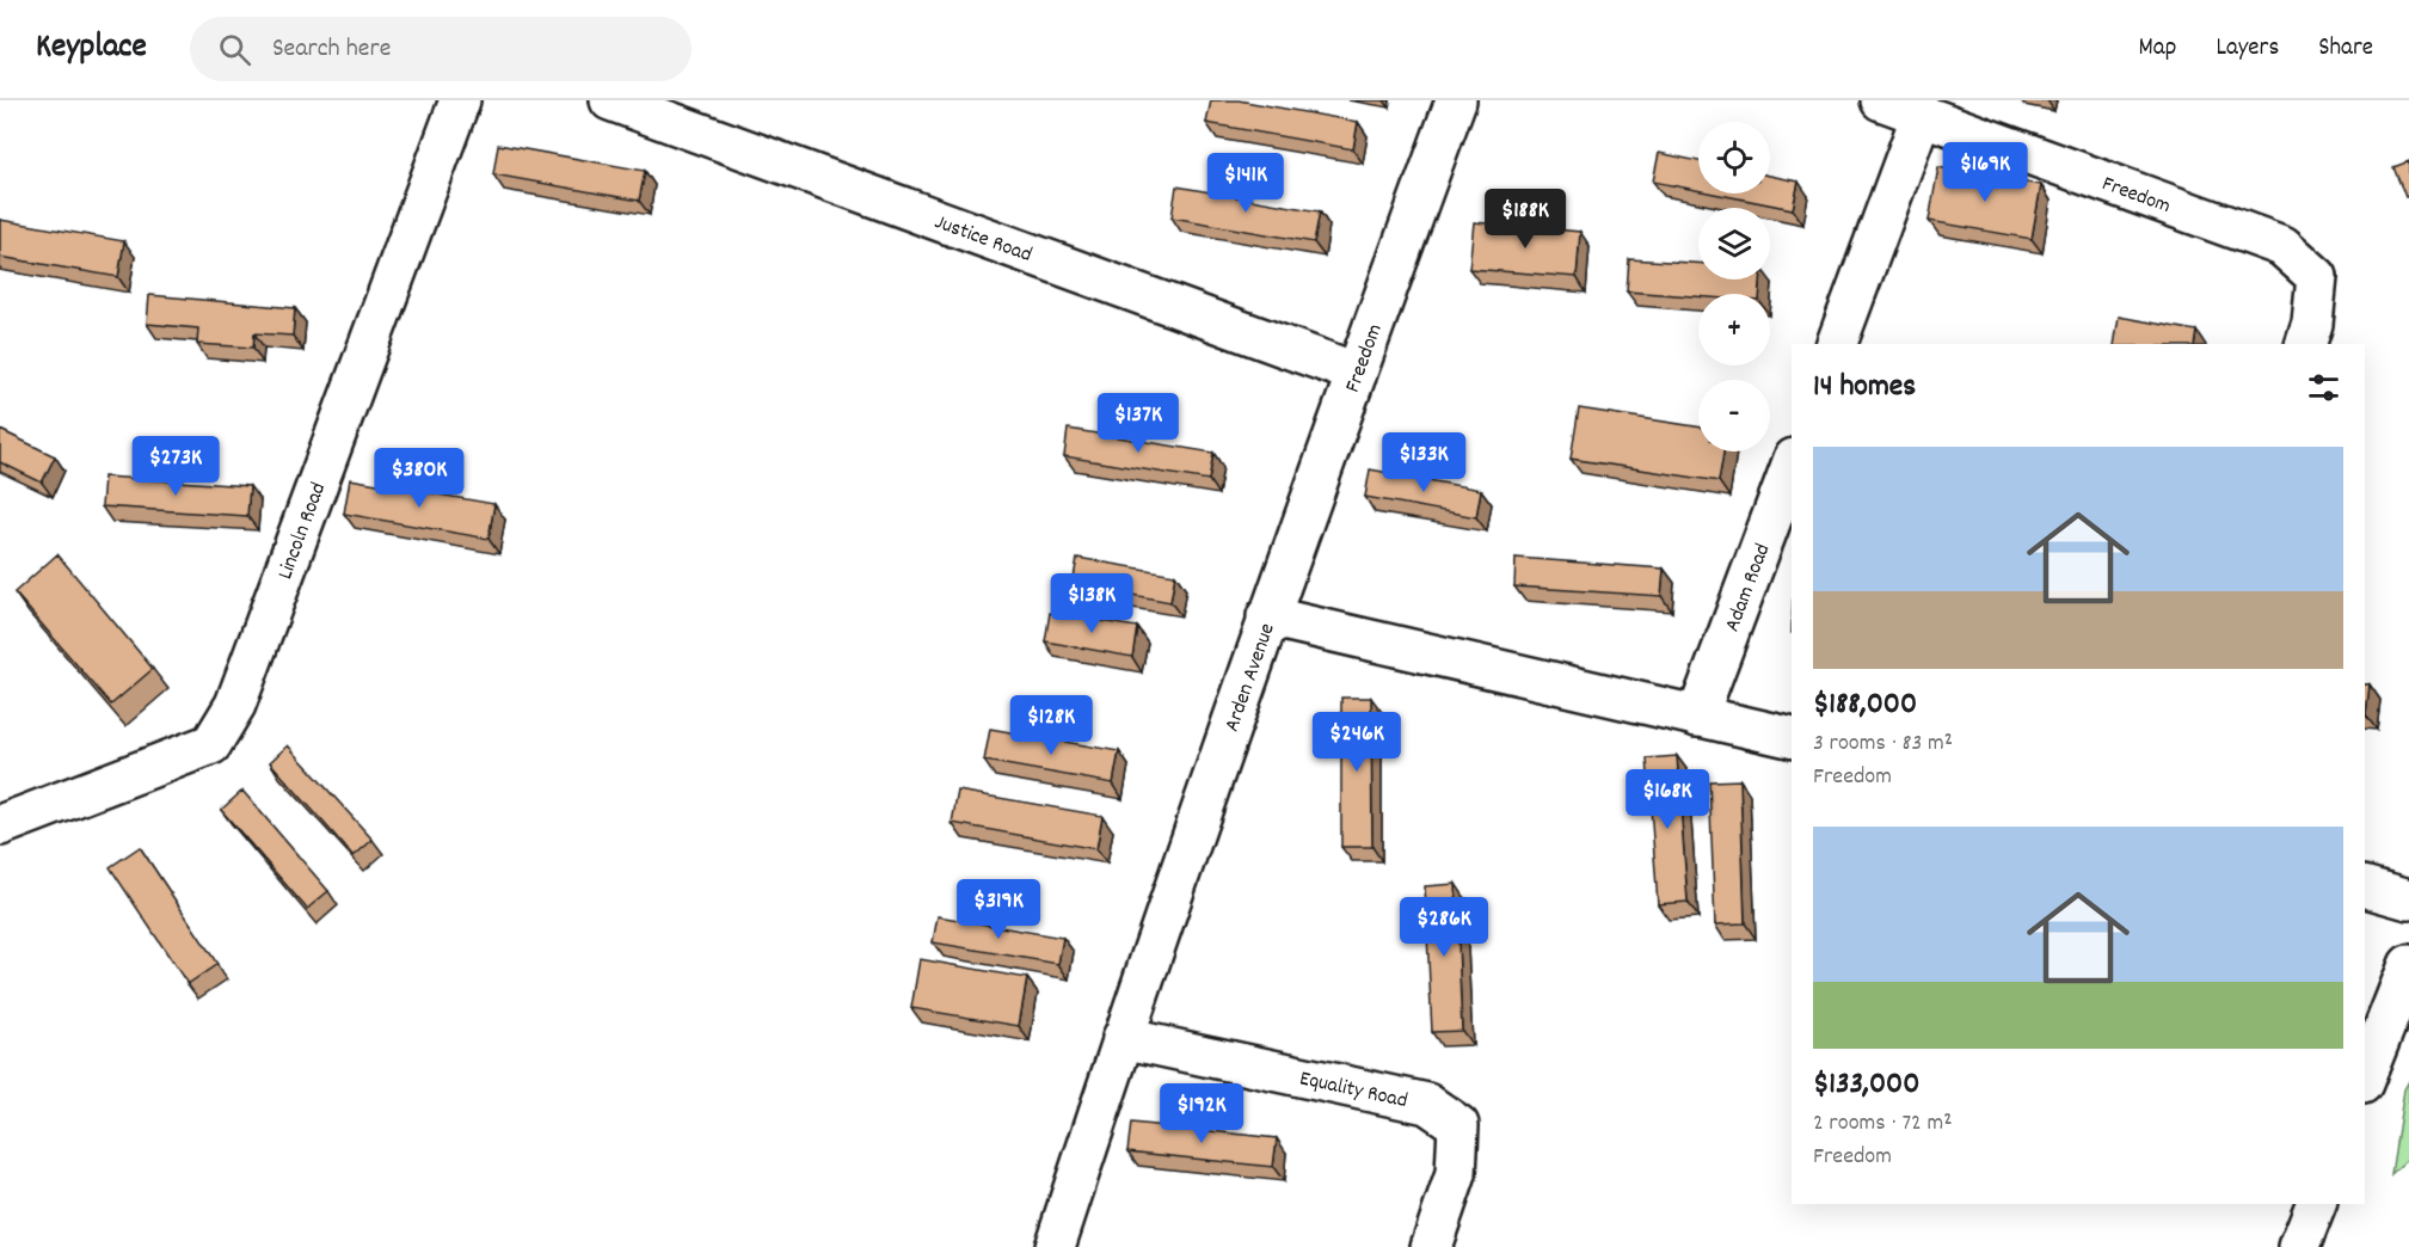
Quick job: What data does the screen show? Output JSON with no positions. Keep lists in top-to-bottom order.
{
  "streets": {
    "street": [
      "Freedom",
      "Justice Road",
      "Lincoln Road",
      "Adam Road",
      "Arden Avenue",
      "Equality Road"
    ]
  },
  "crossings": [
    ["Freedom", "Justice Road"],
    ["Freedom", "Arden Avenue"],
    ["Adam Road", "Arden Avenue"],
    ["Arden Avenue", "Equality Road"]
  ],
  "page": {
    "header": "Keyplace",
    "search": "Search here",
    "nav": ["Map", "Layers", "Share"],
    "map_buttons": ["+", "−"],
    "price": [
      "$169K",
      "$141K",
      "$188K",
      "$137K",
      "$133K",
      "$273K",
      "$380K",
      "$138K",
      "$128K",
      "$246K",
      "$168K",
      "$319K",
      "$286K",
      "$192K"
    ],
    "heading": "14 homes",
    "list": [
      {
        "name": "$188,000",
        "note": "3 rooms · 83 m² · Freedom"
      },
      {
        "name": "$133,000",
        "note": "2 rooms · 72 m² · Freedom"
      }
    ]
  }
}
